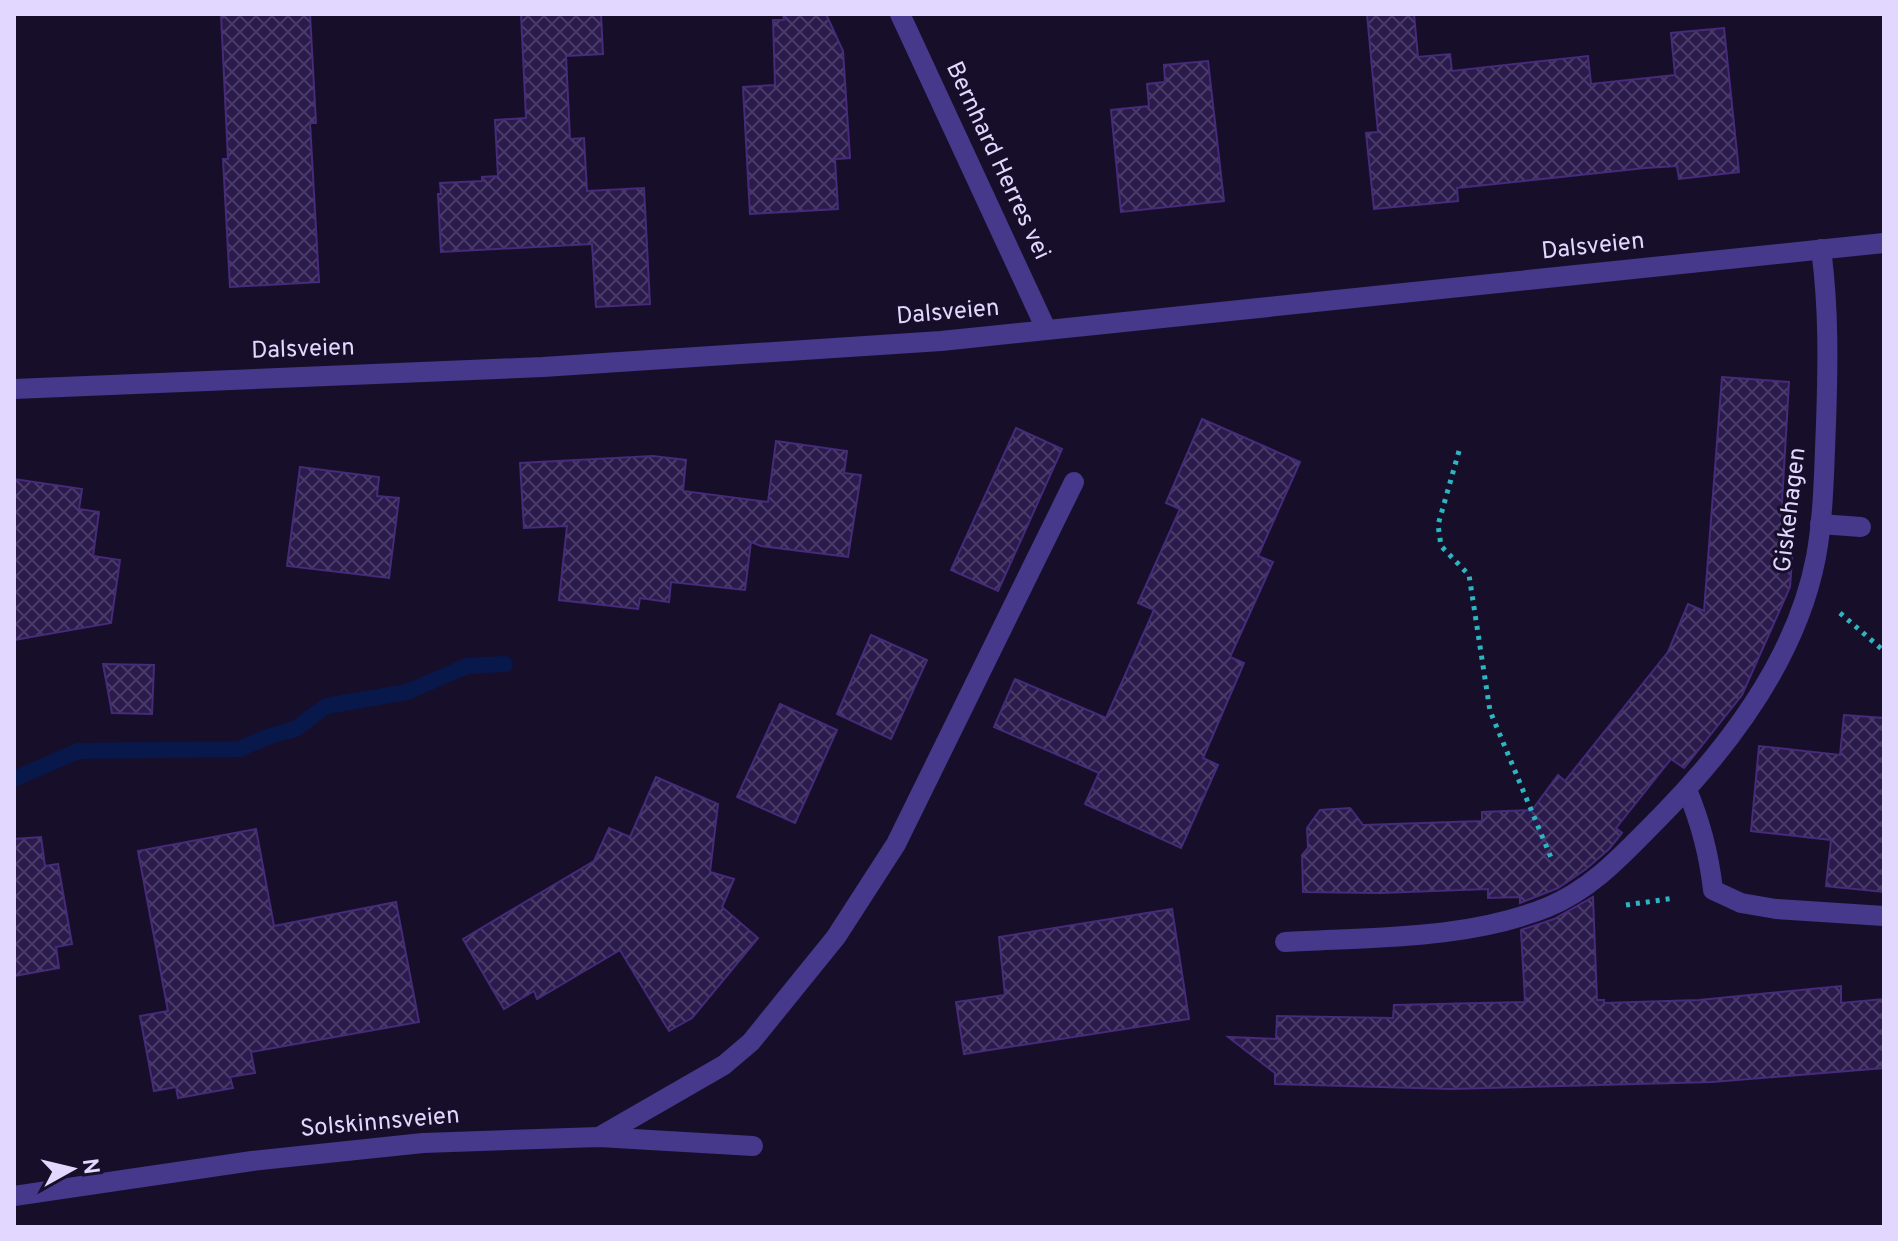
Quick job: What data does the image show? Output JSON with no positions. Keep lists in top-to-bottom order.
{
  "streets": {
    "street": [
      "Bernhard Herres vei",
      "Dalsveien",
      "Giskehagen",
      "Solskinnsveien"
    ]
  },
  "crossings": [
    ["Bernhard Herres vei", "Dalsveien"],
    ["Dalsveien", "Giskehagen"]
  ],
  "north": "right"
}
